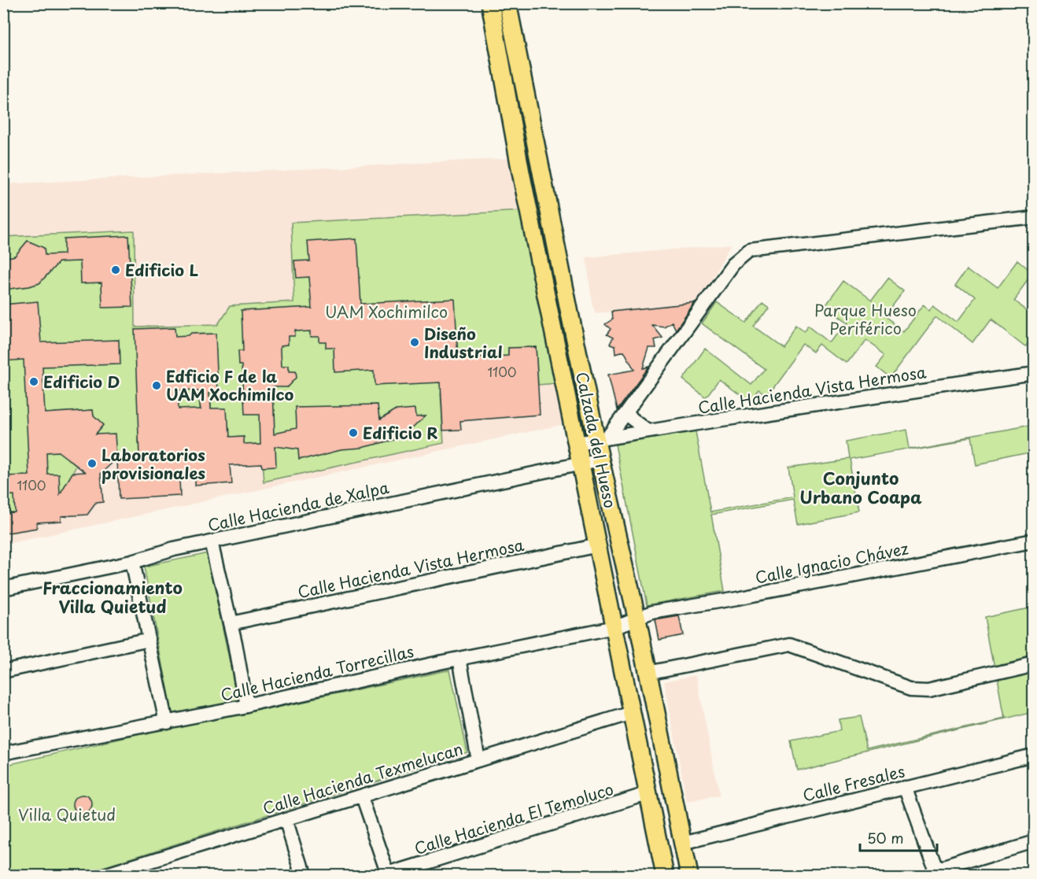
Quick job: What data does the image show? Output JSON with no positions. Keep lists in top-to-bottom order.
{
  "streets": {
    "main road": ["Calzada del Hueso"],
    "street": [
      "Calle Hacienda Vista Hermosa",
      "Calle Hacienda de Xalpa",
      "Calle Ignacio Chávez",
      "Calle Hacienda Torrecillas",
      "Calle Hacienda Texmelucan",
      "Calle Fresales",
      "Calle Hacienda El Temoluco"
    ]
  },
  "crossings": [
    ["Calle Hacienda Vista Hermosa", "Calzada del Hueso"],
    ["Calzada del Hueso", "Calle Hacienda de Xalpa"],
    ["Calzada del Hueso", "Calle Ignacio Chávez"],
    ["Calzada del Hueso", "Calle Hacienda Torrecillas"],
    ["Calzada del Hueso", "Calle Hacienda Texmelucan"],
    ["Calzada del Hueso", "Calle Fresales"],
    ["Calzada del Hueso", "Calle Hacienda El Temoluco"],
    ["Calle Ignacio Chávez", "Calle Hacienda Torrecillas"]
  ],
  "districts": ["Conjunto Urbano Coapa", "Fraccionamiento Villa Quietud"],
  "parks": ["Parque Hueso Periférico", "UAM Xochimilco", "Villa Quietud"],
  "places": [
    "Edificio L",
    "Diseño Industrial",
    "Edificio D",
    "Edficio F de la UAM Xochimilco",
    "Edificio R",
    "Laboratorios provisionales"
  ],
  "house_numbers": ["1100", "1100"],
  "scale_bar": "50 m"
}
